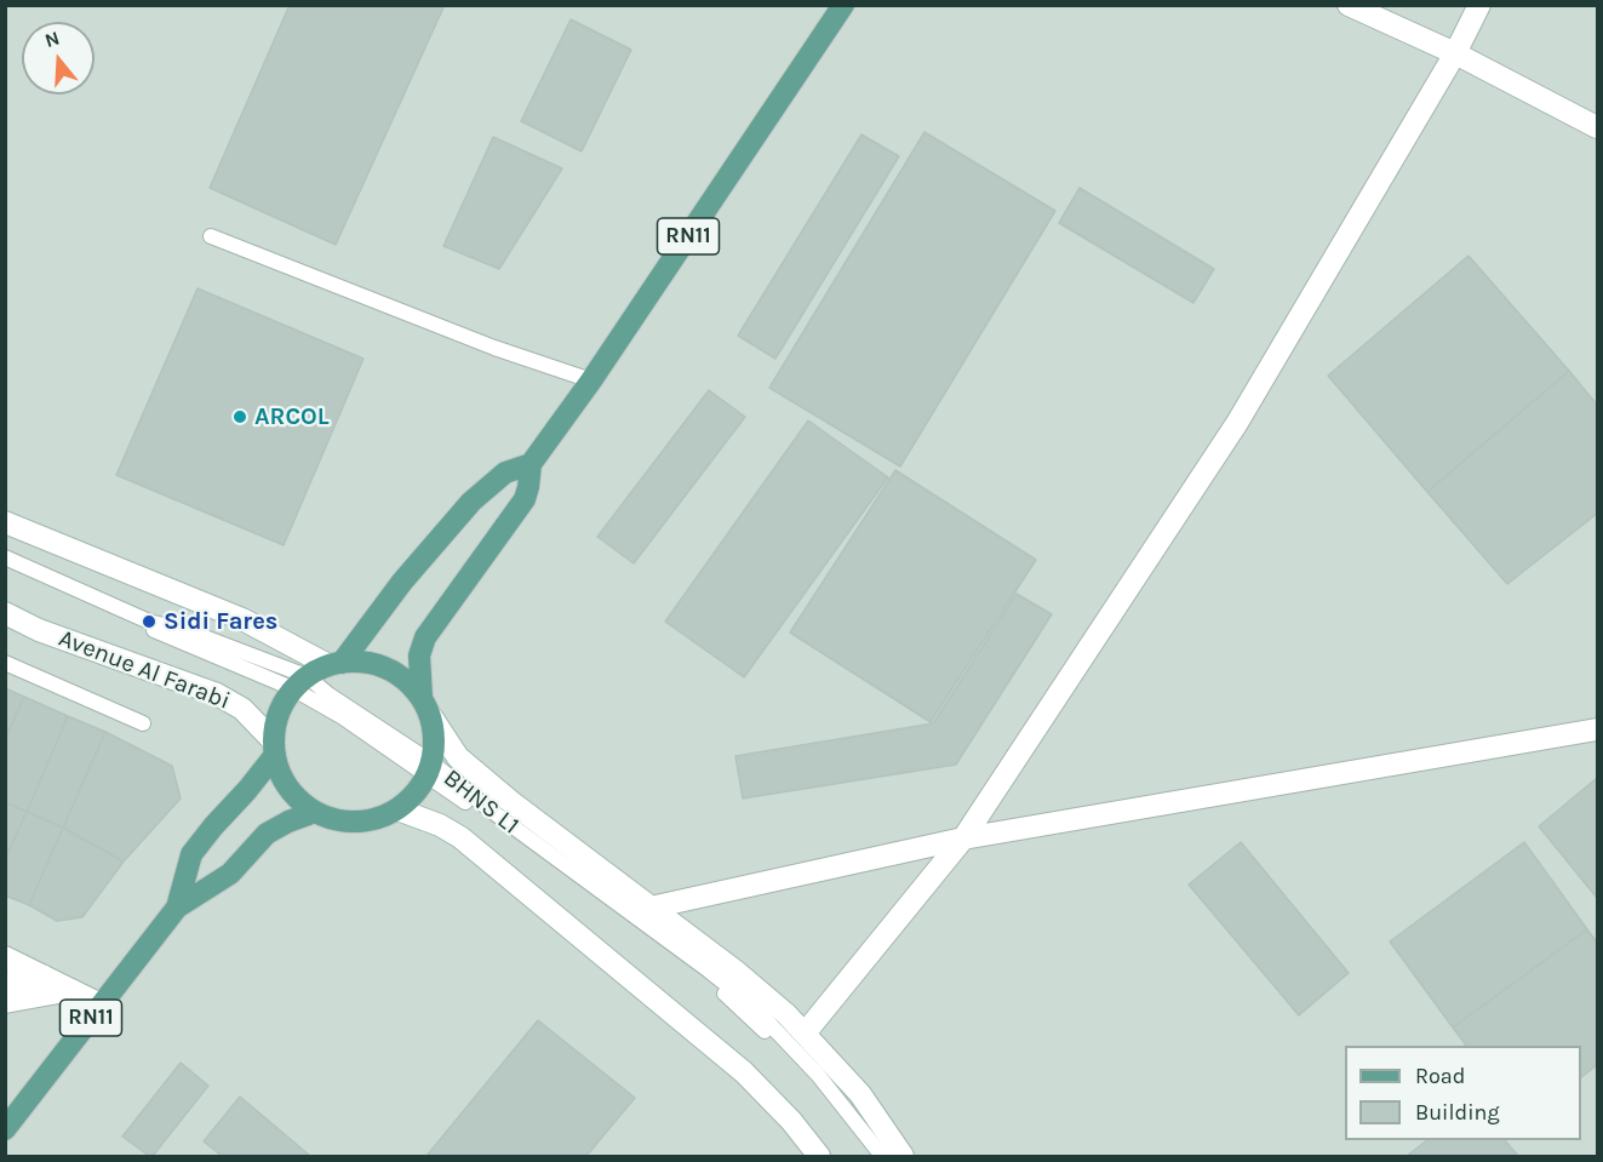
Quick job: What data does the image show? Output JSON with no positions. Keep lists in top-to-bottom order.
{
  "streets": {
    "main road": ["RN11"],
    "street": ["Avenue Al Farabi"],
    "lane": ["BHNS L1"]
  },
  "crossings": [
    ["RN11", "Avenue Al Farabi"],
    ["RN11", "BHNS L1"]
  ],
  "places": ["ARCOL", "Sidi Fares"],
  "legend": ["Road", "Building"],
  "north": "top"
}
